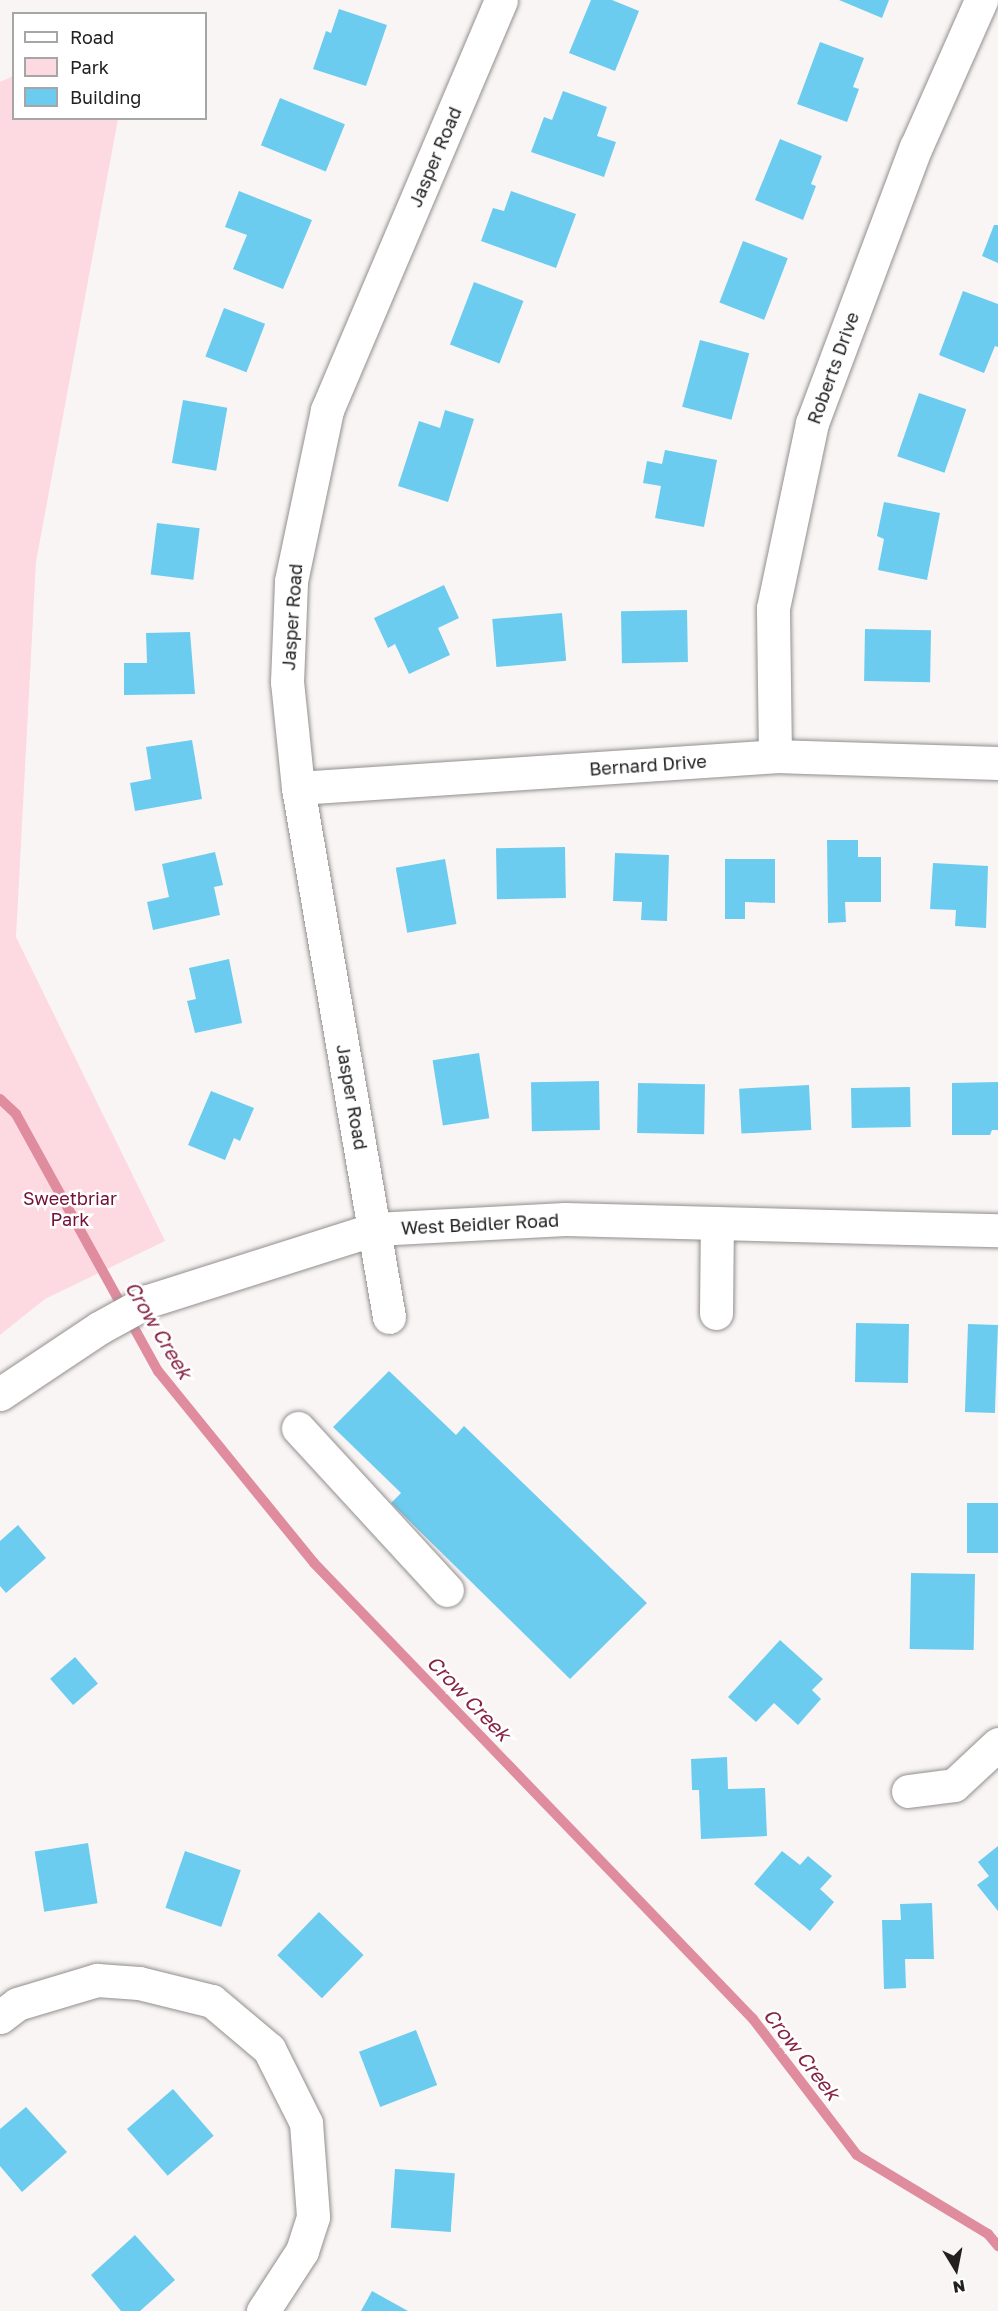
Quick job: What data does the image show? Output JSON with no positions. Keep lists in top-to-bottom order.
{
  "streets": {
    "street": [
      "Jasper Road",
      "Roberts Drive",
      "Bernard Drive",
      "West Beidler Road"
    ]
  },
  "crossings": [
    ["Jasper Road", "Bernard Drive"],
    ["Jasper Road", "West Beidler Road"],
    ["Roberts Drive", "Bernard Drive"]
  ],
  "water": ["Crow Creek"],
  "parks": ["Sweetbriar Park"],
  "legend": ["Road", "Park", "Building"],
  "north": "bottom"
}
